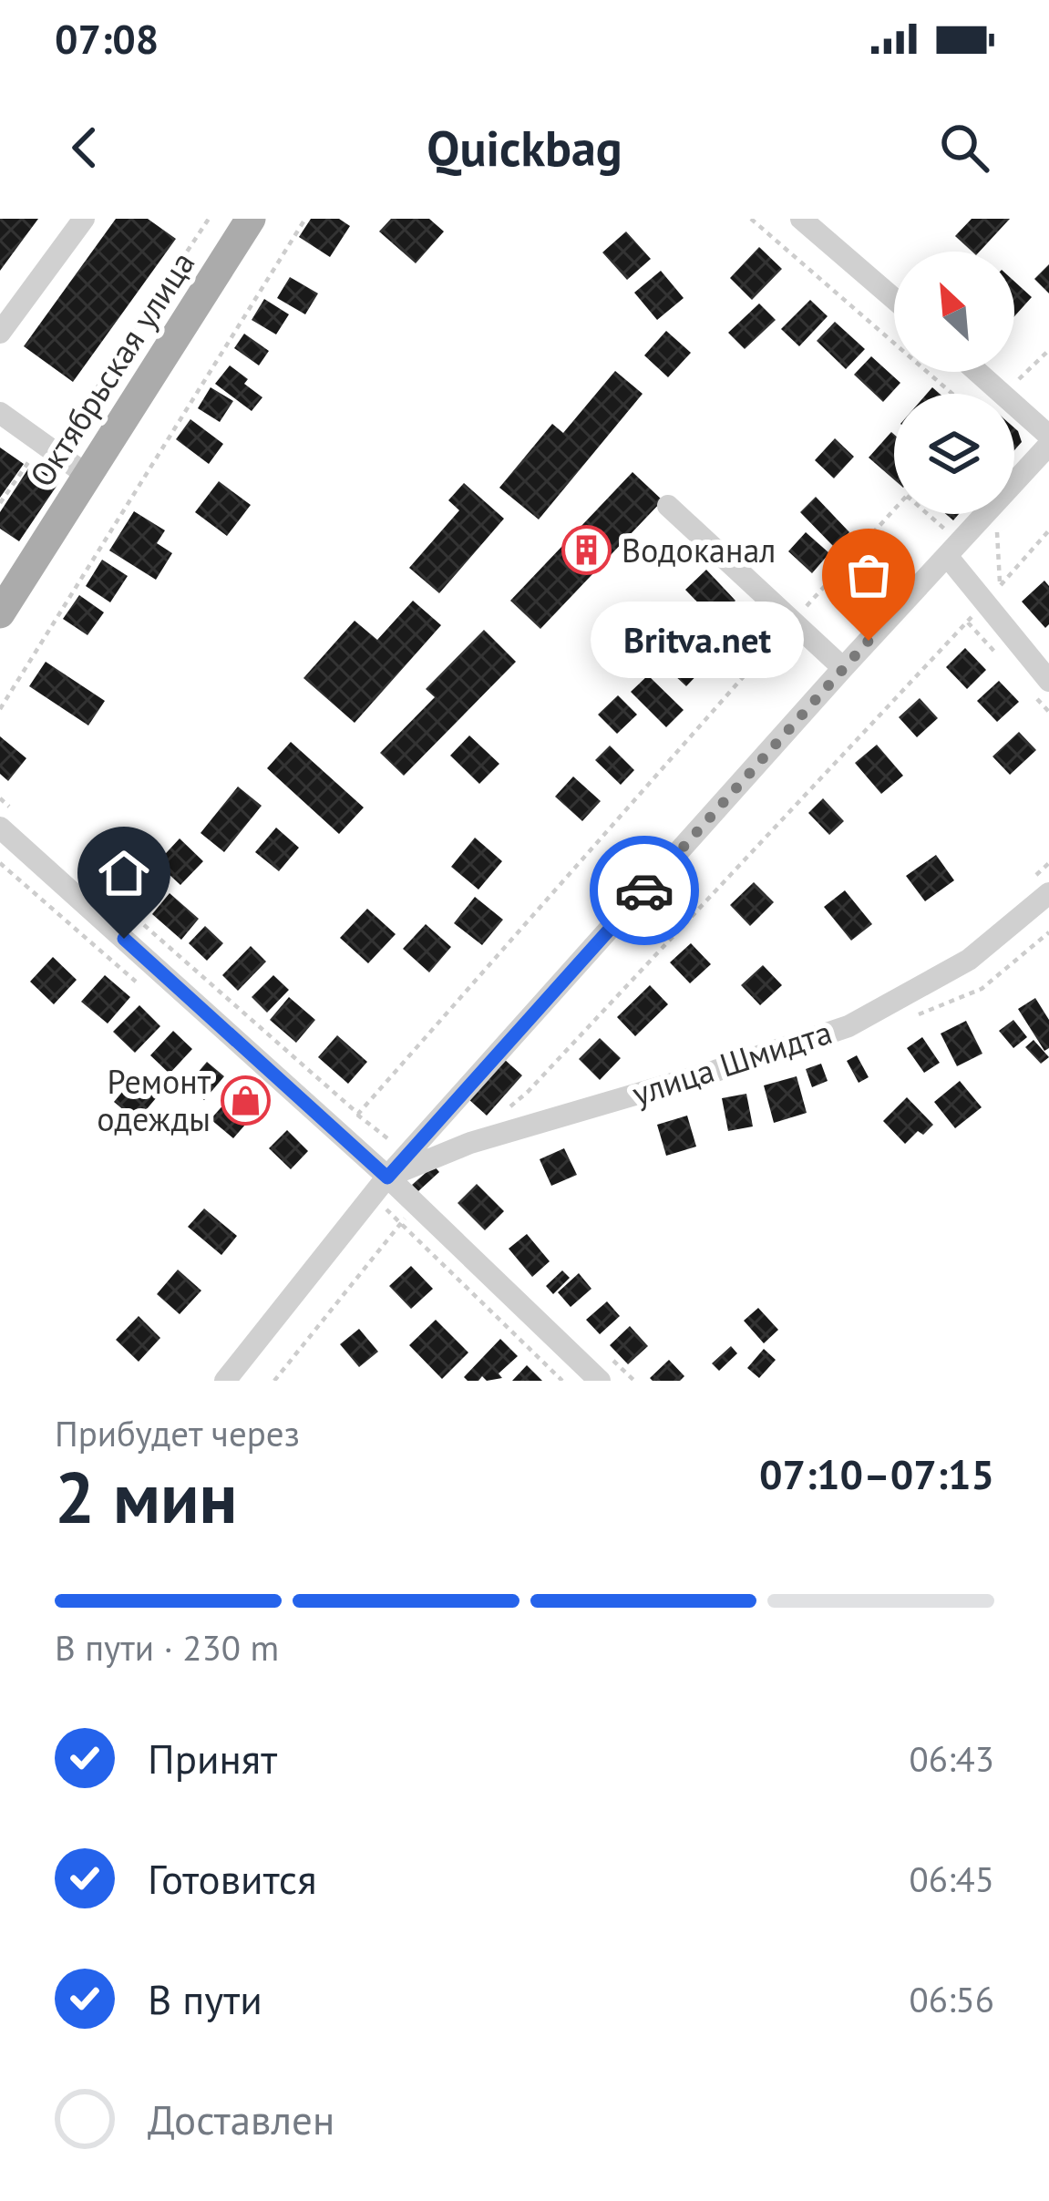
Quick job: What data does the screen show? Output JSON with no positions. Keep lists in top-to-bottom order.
{
  "streets": {
    "main road": ["Октябрьская улица"],
    "street": ["улица Шмидта"]
  },
  "places": {
    "building": ["Водоканал"],
    "other": ["Britva.net"],
    "shop": ["Ремонт одежды"]
  },
  "north": "top left",
  "page": {
    "status": "07:08",
    "header": "Quickbag",
    "bubble": "Britva.net",
    "heading": ["2 мин", "Прибудет через", "07:10–07:15"],
    "bar": "В пути · 230 m",
    "list": [
      ["Принят", "06:43"],
      ["Готовится", "06:45"],
      ["В пути", "06:56"],
      "Доставлен"
    ]
  }
}
